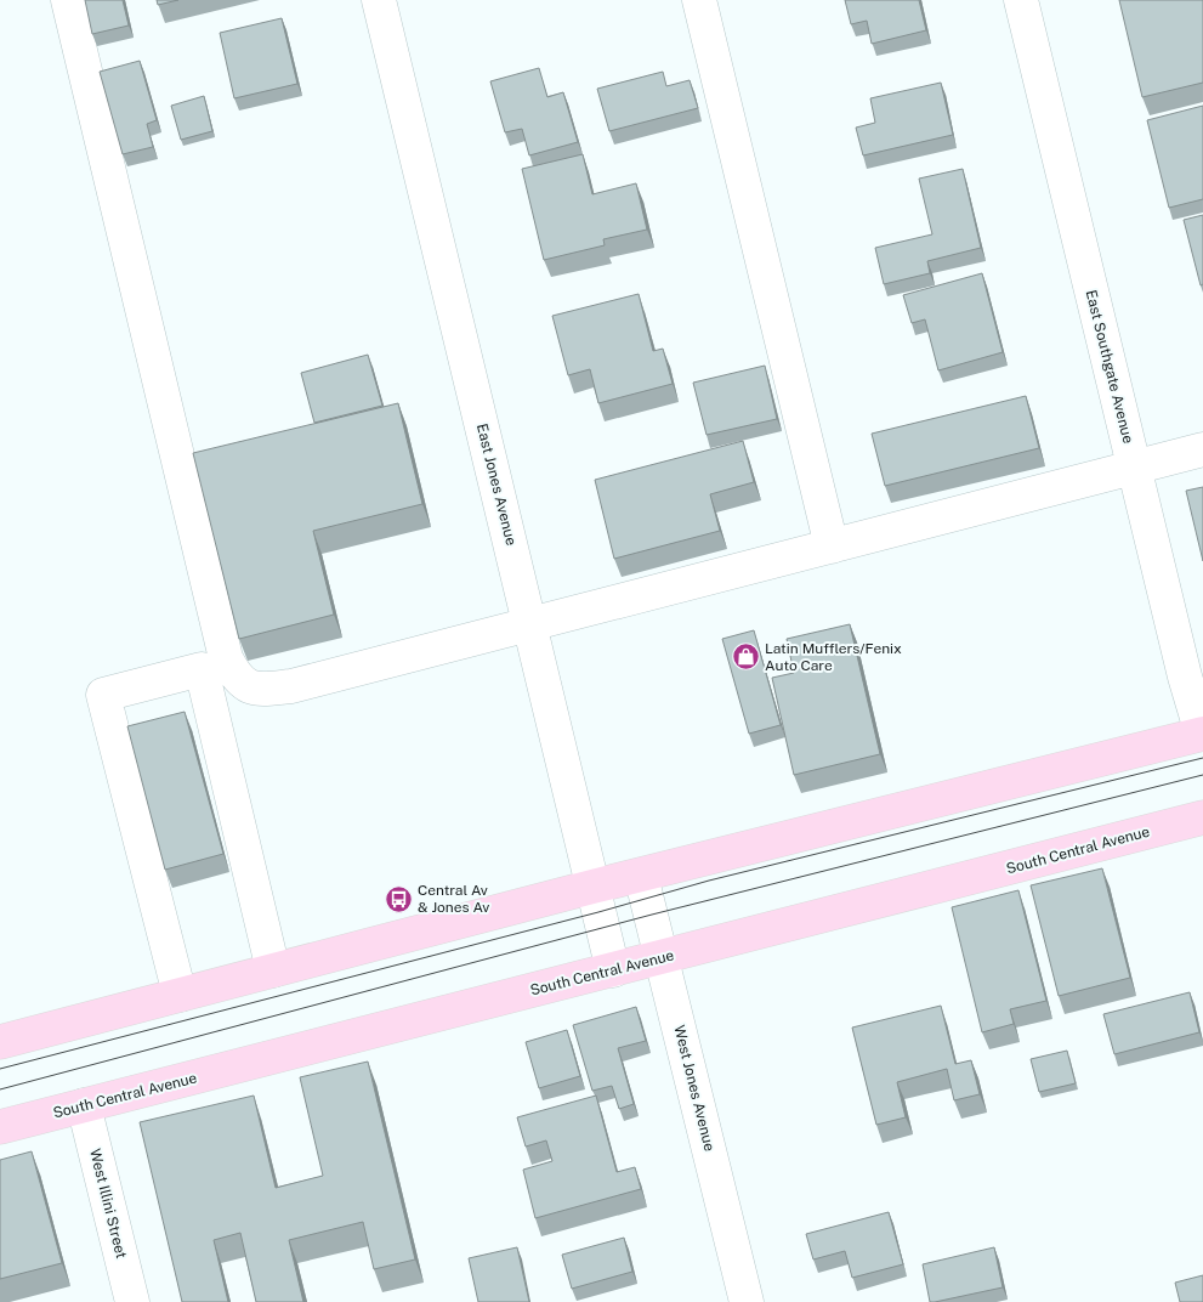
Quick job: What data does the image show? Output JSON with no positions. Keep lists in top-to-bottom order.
{
  "streets": {
    "main road": ["South Central Avenue"],
    "street": [
      "East Southgate Avenue",
      "East Jones Avenue",
      "West Jones Avenue",
      "West Illini Street"
    ]
  },
  "crossings": [
    ["East Jones Avenue", "South Central Avenue"],
    ["South Central Avenue", "West Jones Avenue"],
    ["South Central Avenue", "West Illini Street"]
  ],
  "places": {
    "shop": ["Latin Mufflers/Fenix Auto Care"],
    "bus stop": ["Central Av & Jones Av"]
  }
}
